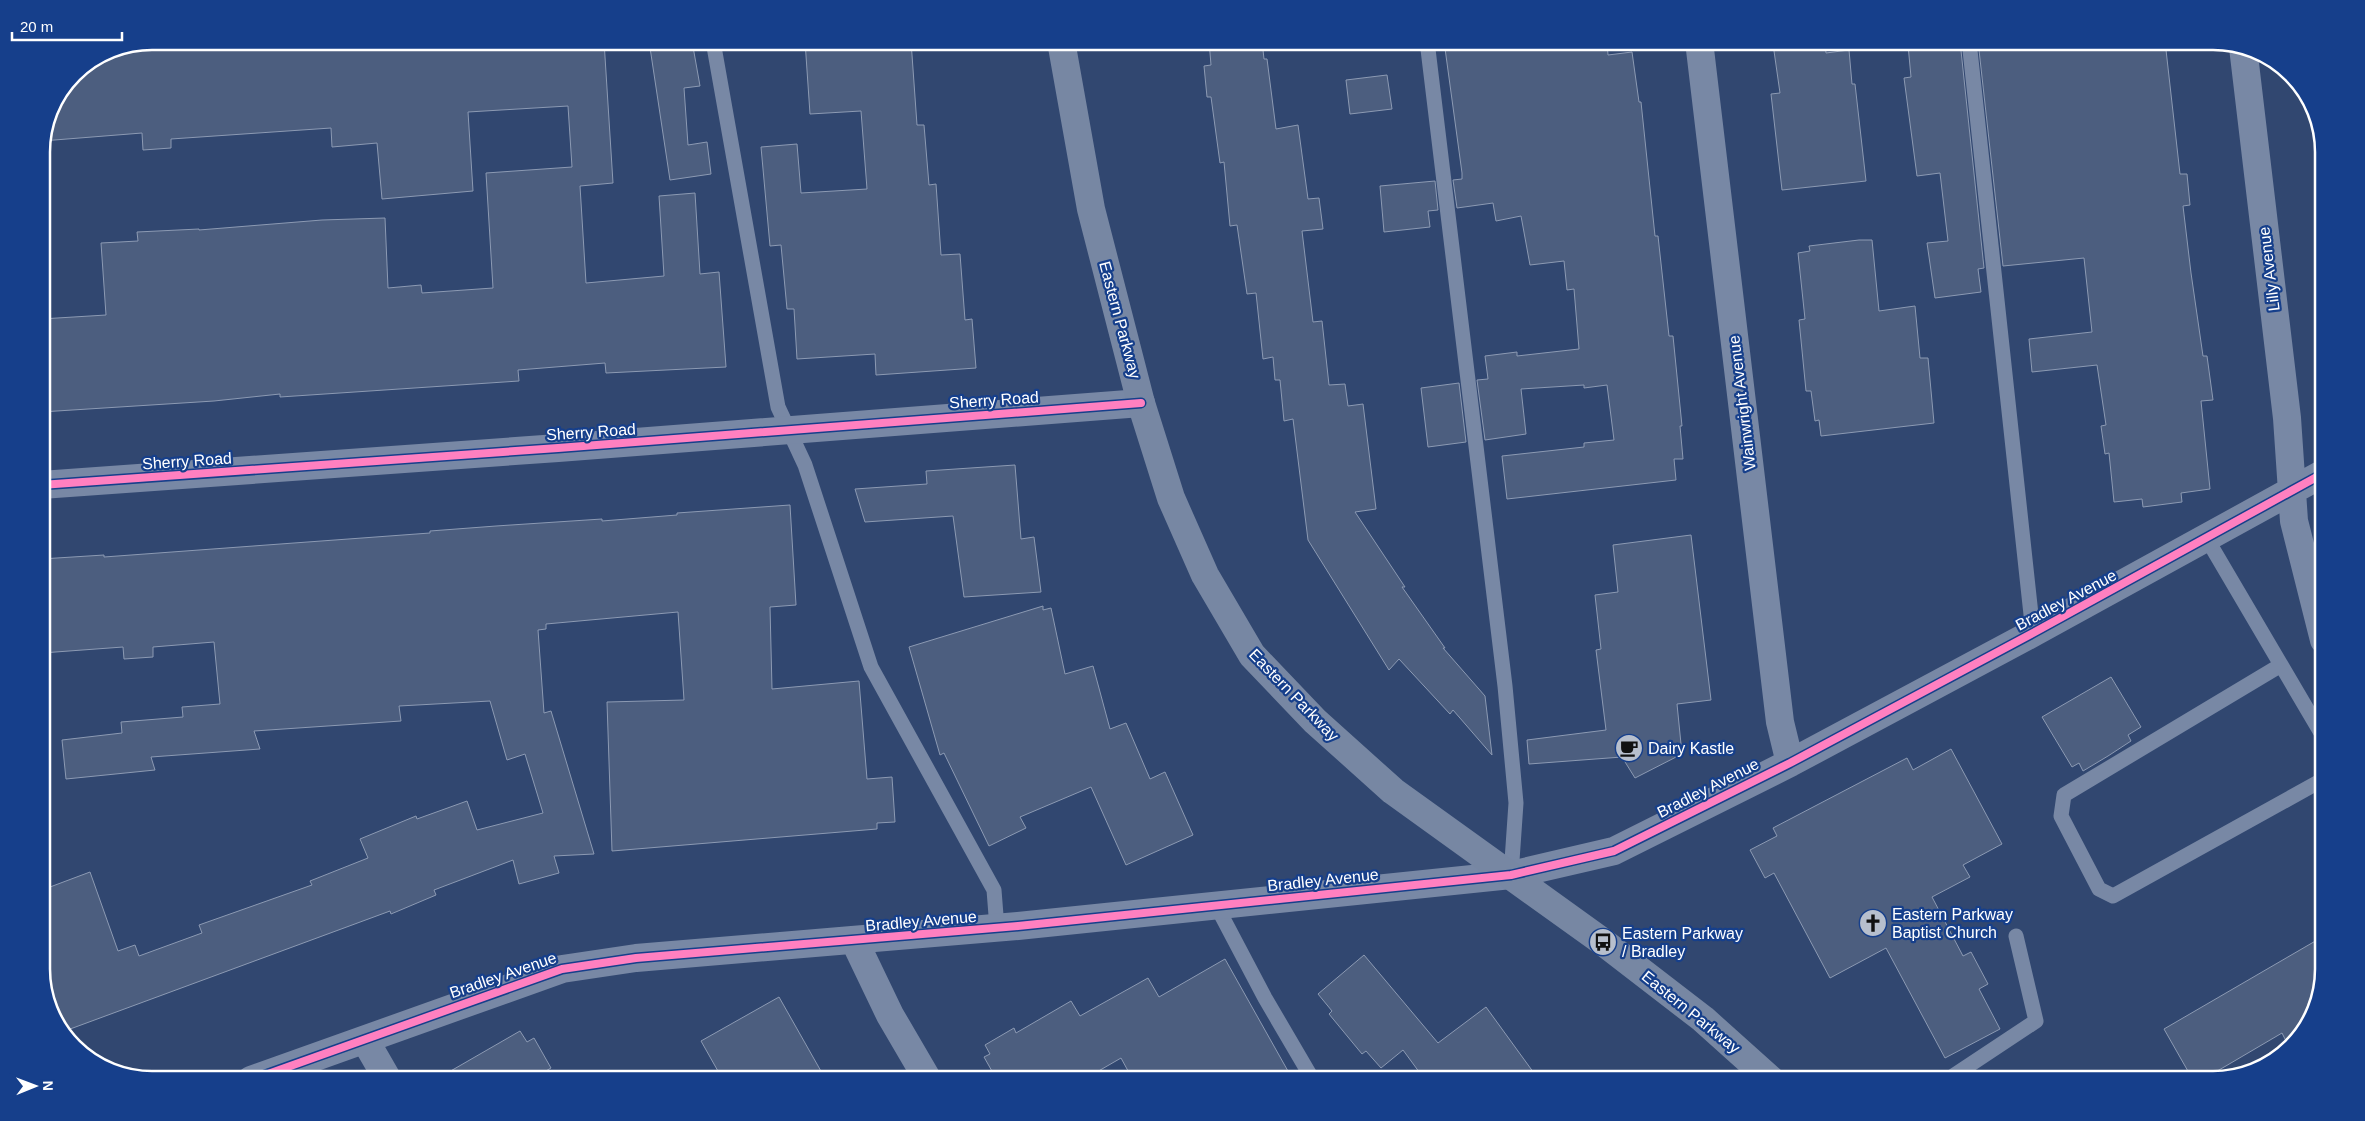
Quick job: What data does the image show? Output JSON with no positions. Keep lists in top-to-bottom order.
{
  "streets": {
    "main road": ["Eastern Parkway"],
    "street": [
      "Lilly Avenue",
      "Sherry Road",
      "Wainwright Avenue",
      "Bradley Avenue"
    ]
  },
  "crossings": [
    ["Lilly Avenue", "Bradley Avenue"],
    ["Eastern Parkway", "Sherry Road"],
    ["Eastern Parkway", "Bradley Avenue"],
    ["Wainwright Avenue", "Bradley Avenue"]
  ],
  "places": {
    "cafe": ["Dairy Kastle"],
    "church": ["Eastern Parkway Baptist Church"],
    "bus stop": ["Eastern Parkway / Bradley"]
  },
  "scale_bar": "20 m",
  "north": "right"
}
